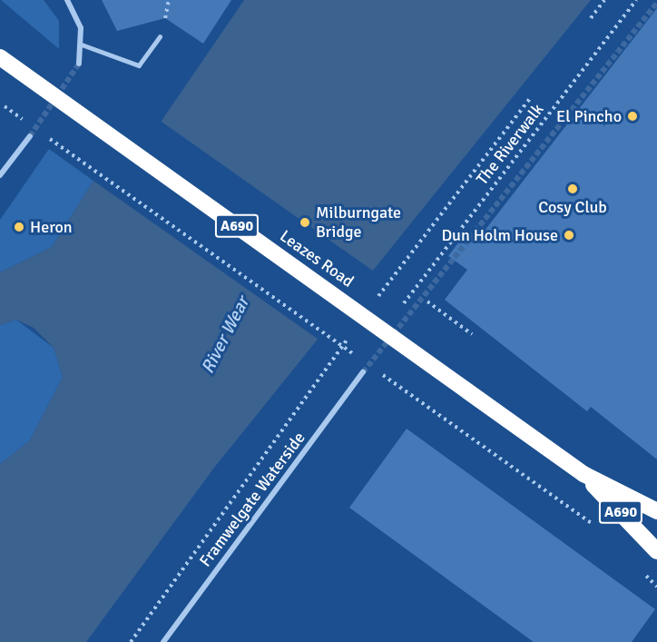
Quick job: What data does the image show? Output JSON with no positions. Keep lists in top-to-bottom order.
{
  "streets": {
    "highway": ["A690", "Leazes Road"],
    "street": ["Framwelgate Waterside"],
    "path": ["The Riverwalk"]
  },
  "water": ["River Wear"],
  "places": [
    "El Pincho",
    "Cosy Club",
    "Milburngate Bridge",
    "Heron",
    "Dun Holm House"
  ]
}
